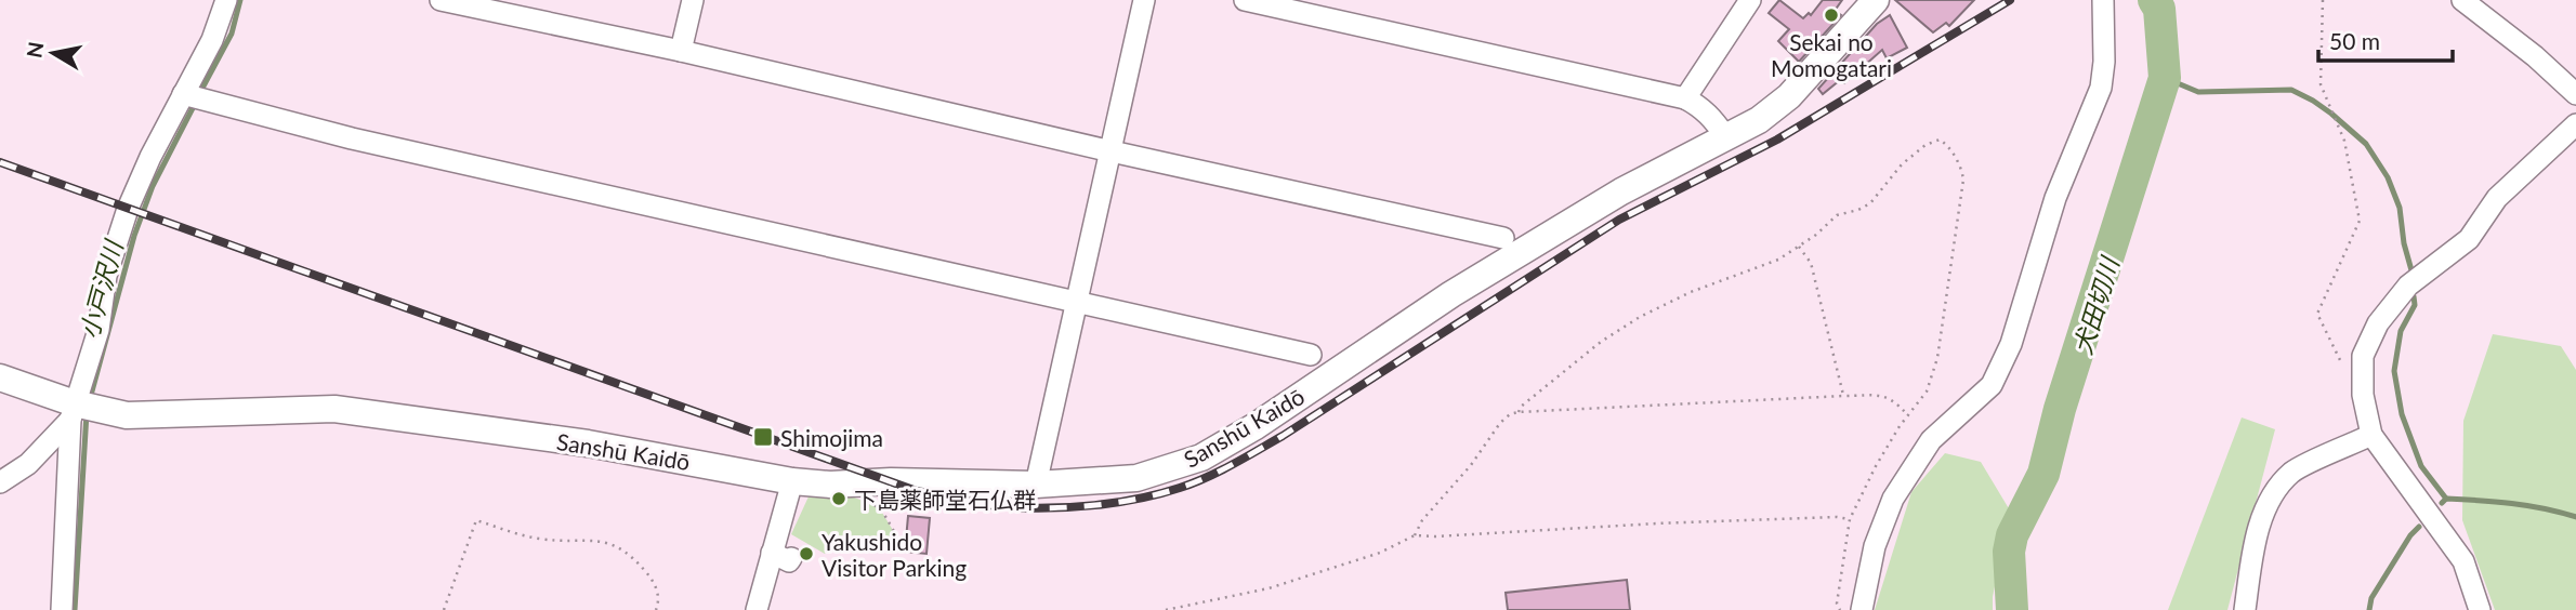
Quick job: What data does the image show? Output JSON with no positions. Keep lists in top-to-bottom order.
{
  "streets": {
    "main road": ["Sanshū Kaidō"]
  },
  "water": ["小戸沢川", "犬田切川"],
  "places": {
    "other": ["Sekai no Momogatari", "下島薬師堂石仏群", "Yakushido Visitor Parking"],
    "transit": ["Shimojima"]
  },
  "scale_bar": "50 m",
  "north": "left"
}
